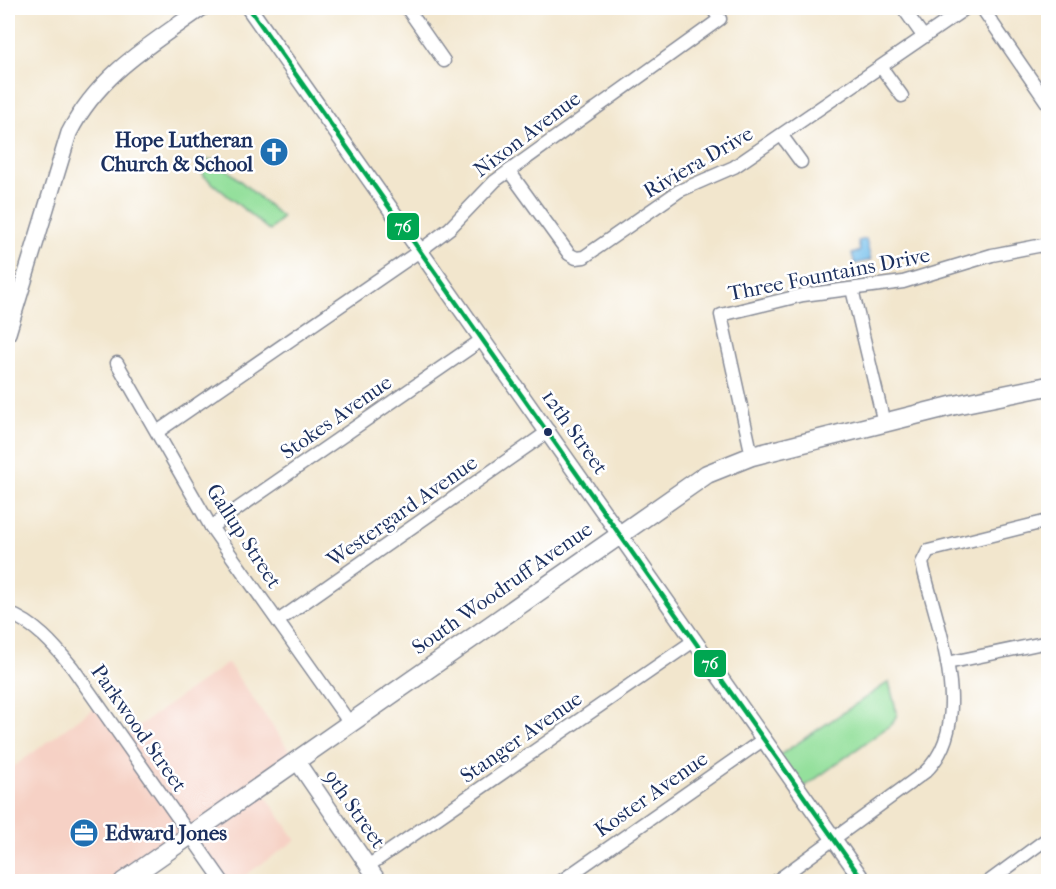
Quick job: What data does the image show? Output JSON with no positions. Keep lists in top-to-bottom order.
{
  "streets": {
    "main road": ["South Woodruff Avenue"],
    "street": [
      "Nixon Avenue",
      "Riviera Drive",
      "Three Fountains Drive",
      "Stokes Avenue",
      "12th Street",
      "Westergard Avenue",
      "Gallup Street",
      "Parkwood Street",
      "Stanger Avenue",
      "Koster Avenue",
      "9th Street"
    ]
  },
  "crossings": [
    ["Nixon Avenue", "Riviera Drive"],
    ["Nixon Avenue", "12th Street"],
    ["Nixon Avenue", "Gallup Street"],
    ["Three Fountains Drive", "South Woodruff Avenue"],
    ["Stokes Avenue", "12th Street"],
    ["Stokes Avenue", "Gallup Street"],
    ["12th Street", "Westergard Avenue"],
    ["12th Street", "South Woodruff Avenue"],
    ["12th Street", "Stanger Avenue"],
    ["12th Street", "Koster Avenue"],
    ["Westergard Avenue", "Gallup Street"],
    ["Gallup Street", "South Woodruff Avenue"],
    ["South Woodruff Avenue", "Parkwood Street"],
    ["South Woodruff Avenue", "9th Street"],
    ["Stanger Avenue", "9th Street"]
  ],
  "places": {
    "church": ["Hope Lutheran Church & School"],
    "office": ["Edward Jones"]
  },
  "lines": ["transit line 76"]
}
